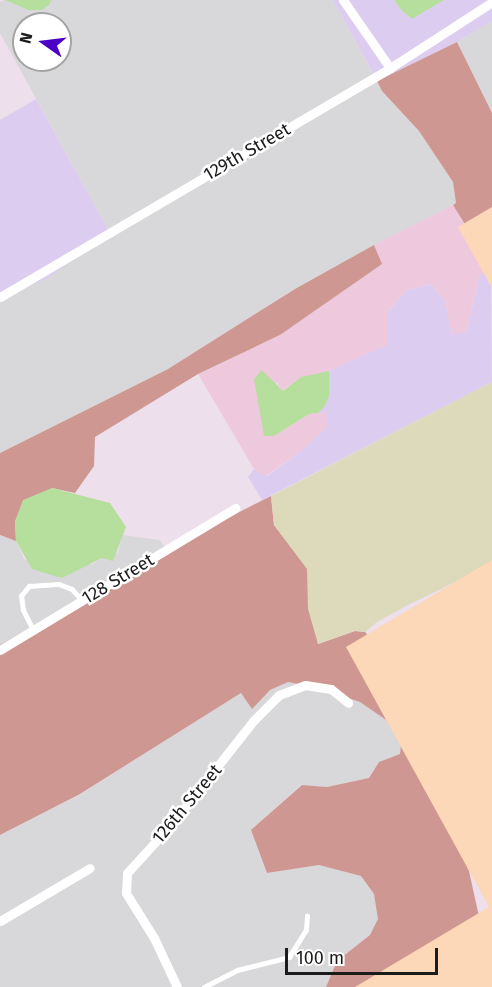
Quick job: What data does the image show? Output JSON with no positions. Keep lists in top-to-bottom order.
{
  "streets": {
    "street": ["129th Street", "128 Street", "126th Street"]
  },
  "scale_bar": "100 m",
  "north": "left"
}
